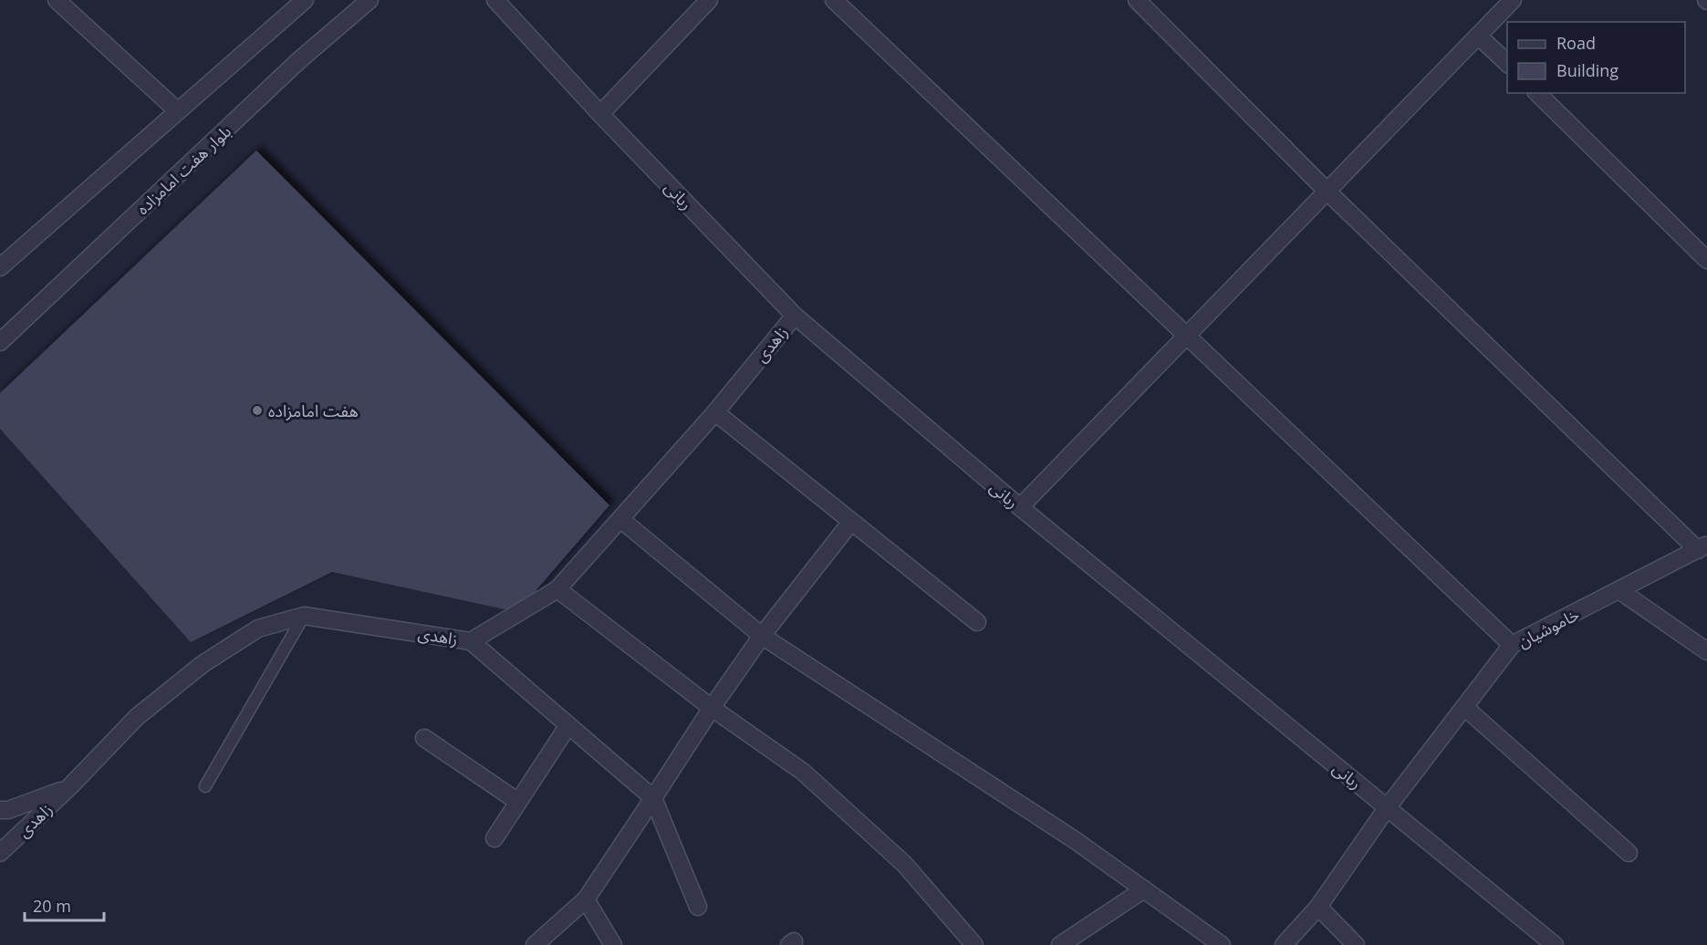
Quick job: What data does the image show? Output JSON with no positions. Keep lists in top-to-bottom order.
{
  "streets": {
    "street": [
      "بلوار هفت امامزاده",
      "ربانی",
      "زاهدی",
      "خاموشیان"
    ]
  },
  "crossings": [
    ["ربانی", "زاهدی"],
    ["ربانی", "خاموشیان"]
  ],
  "places": ["هفت امامزاده"],
  "legend": ["Road", "Building"],
  "scale_bar": "20 m"
}
